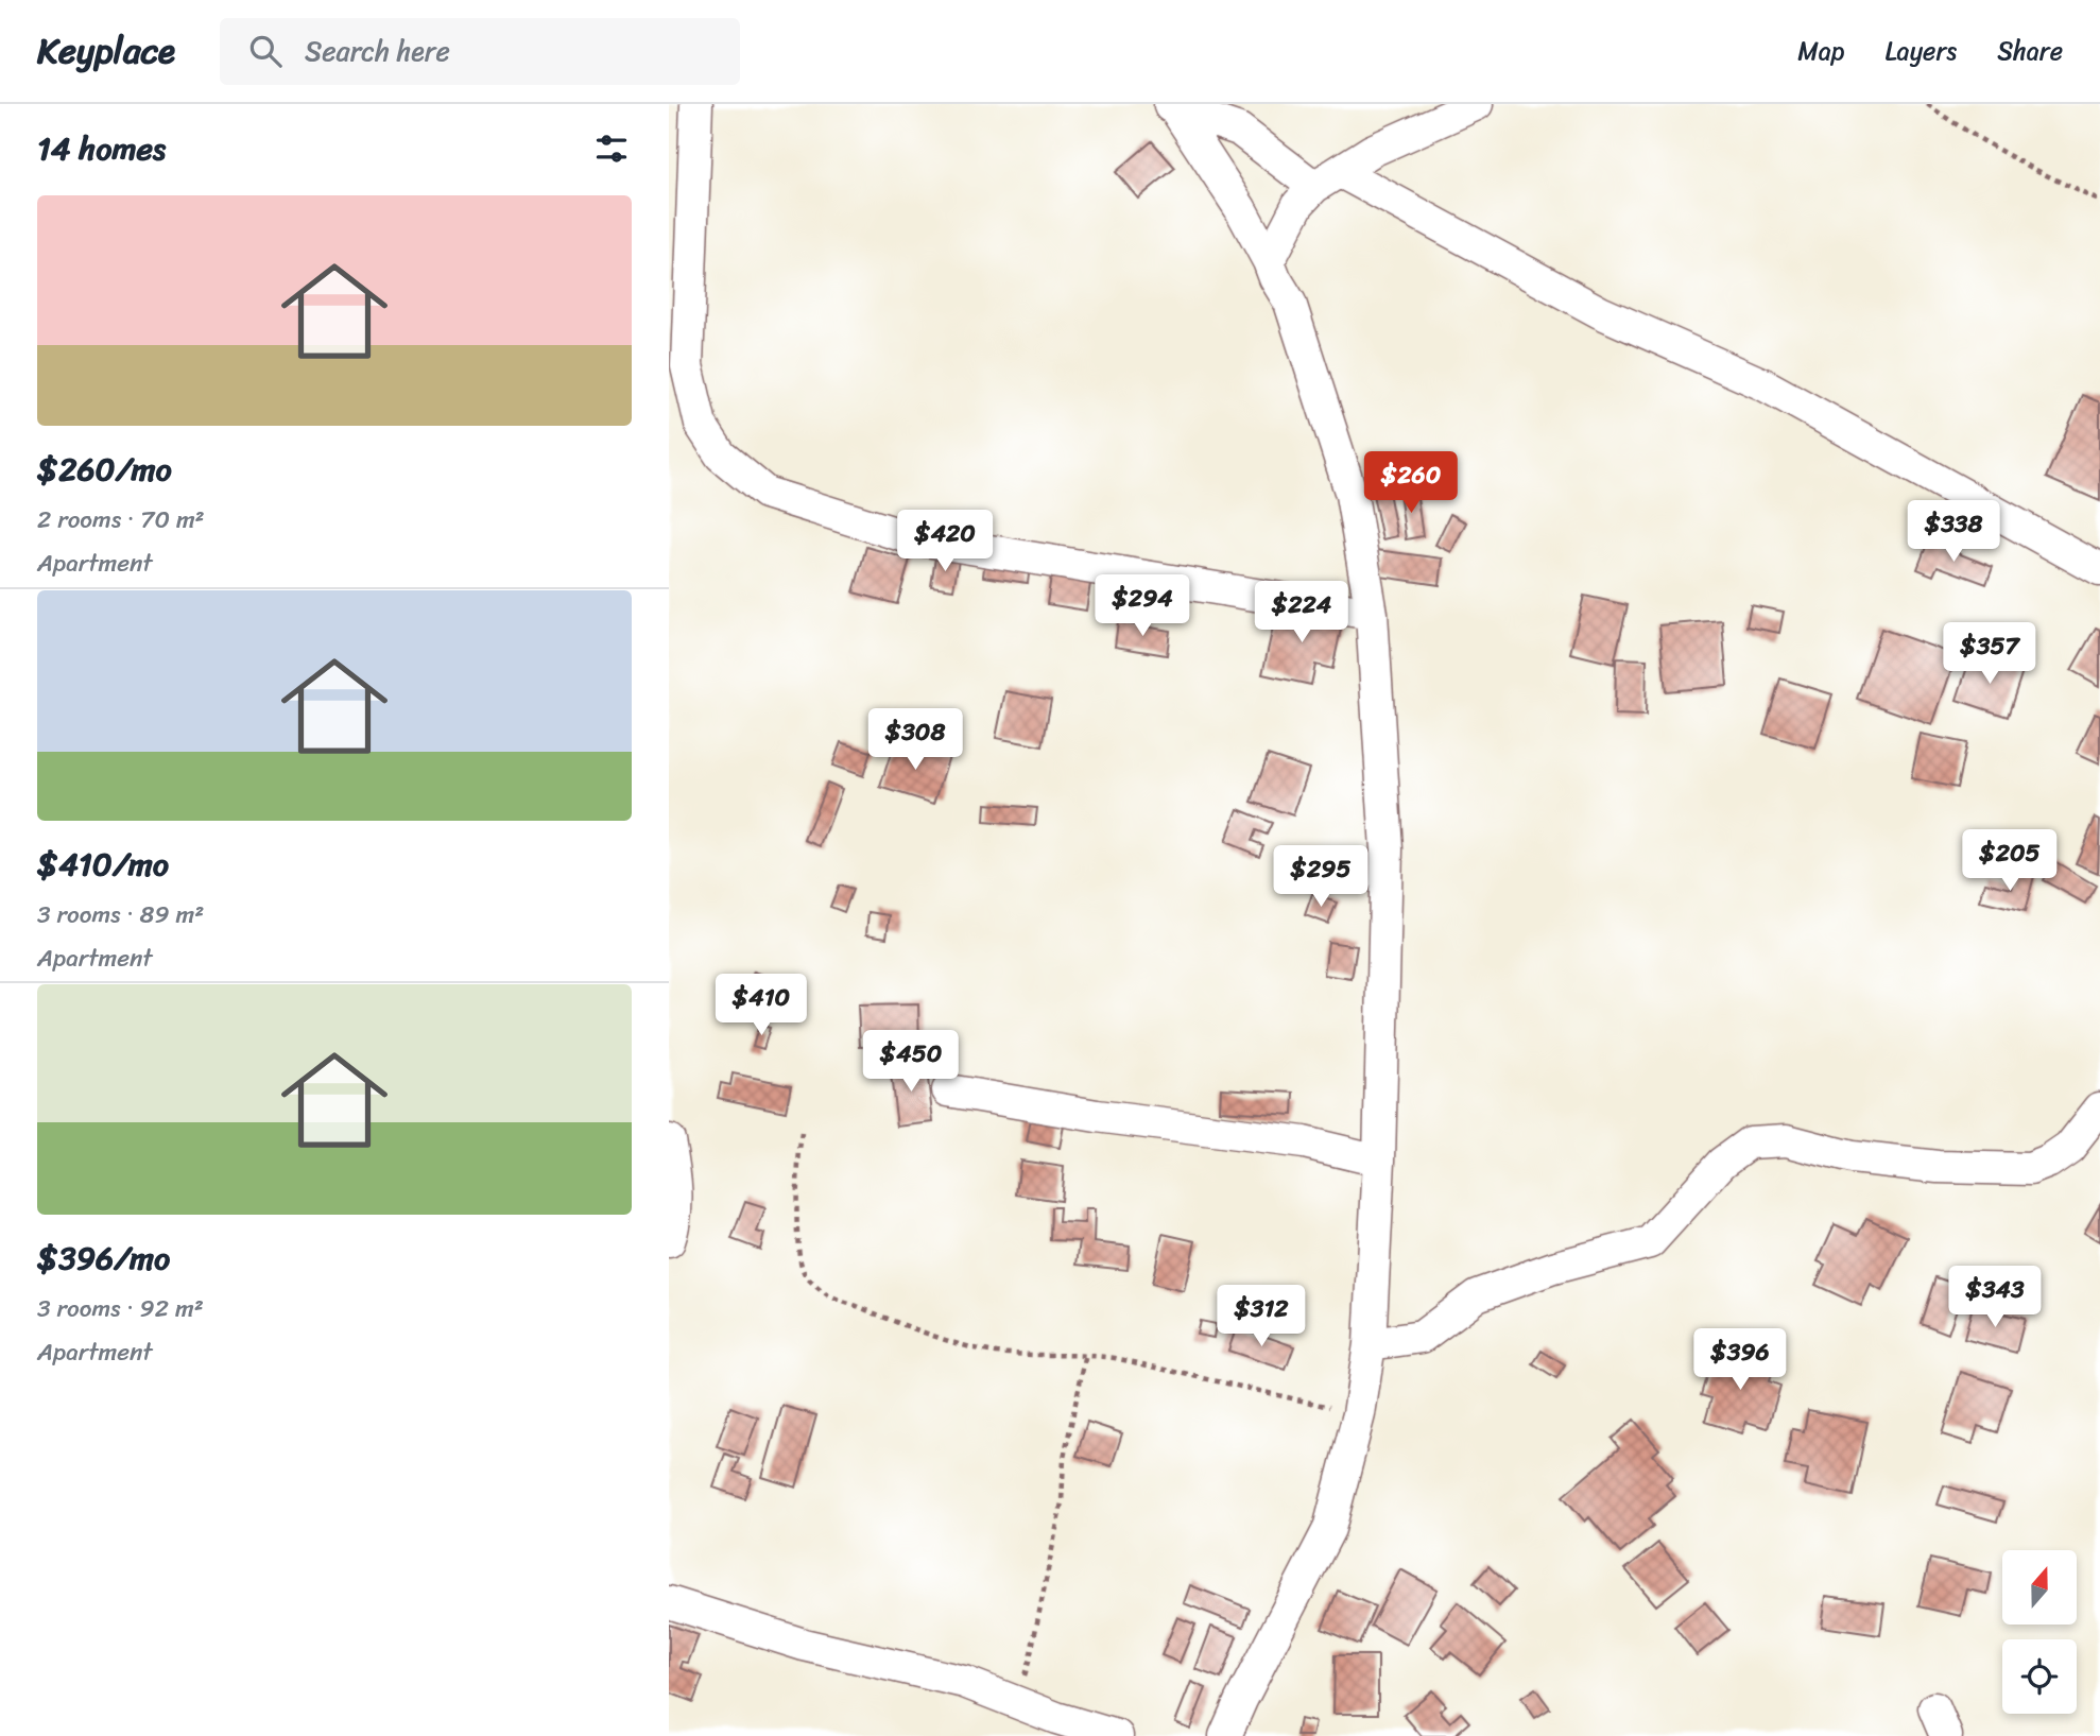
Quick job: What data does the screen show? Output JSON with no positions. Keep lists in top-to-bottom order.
{
  "north": "top",
  "page": {
    "header": "Keyplace",
    "search": "Search here",
    "nav": ["Map", "Layers", "Share"],
    "heading": "14 homes",
    "list": [
      {
        "name": "$260/mo",
        "note": "2 rooms · 70 m² · Apartment"
      },
      {
        "name": "$410/mo",
        "note": "3 rooms · 89 m² · Apartment"
      },
      {
        "name": "$396/mo",
        "note": "3 rooms · 92 m² · Apartment"
      }
    ],
    "price": [
      "$260",
      "$338",
      "$420",
      "$294",
      "$224",
      "$357",
      "$308",
      "$205",
      "$295",
      "$410",
      "$450",
      "$343",
      "$312",
      "$396"
    ]
  }
}
